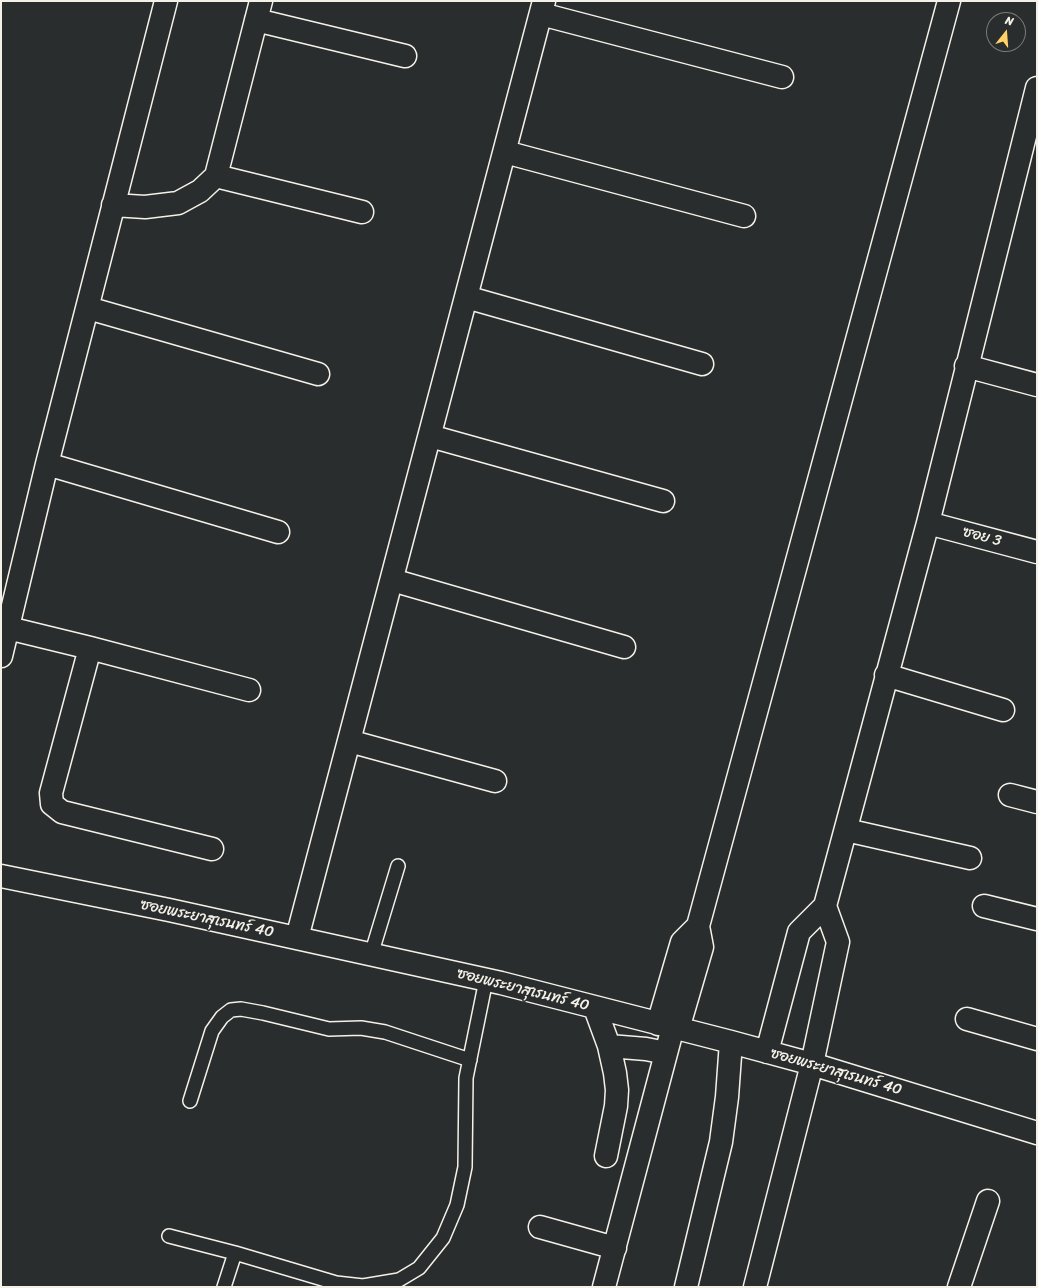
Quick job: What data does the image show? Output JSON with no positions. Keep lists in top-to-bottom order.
{
  "streets": {
    "street": ["ซอย 3", "ซอยพระยาสุเรนทร์ 40"]
  },
  "north": "top"
}
